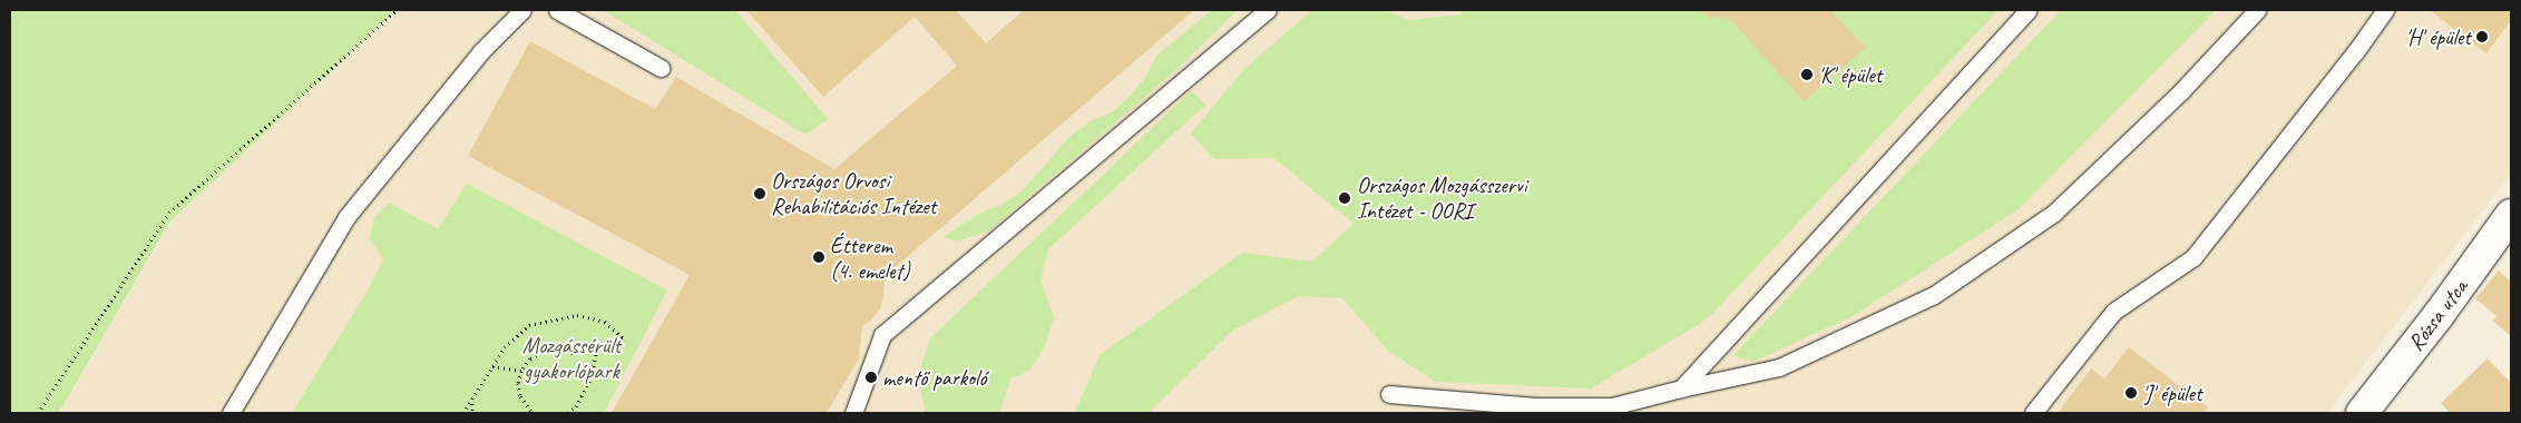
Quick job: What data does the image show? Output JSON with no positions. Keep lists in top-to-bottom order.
{
  "streets": {
    "street": ["Rózsa utca"]
  },
  "parks": ["Mozgássérült gyakorlópark"],
  "places": [
    "'H' épület",
    "'K' épület",
    "Országos Orvosi Rehabilitációs Intézet",
    "Országos Mozgásszervi Intézet - OORI",
    "Étterem (4. emelet)",
    "mentő parkoló",
    "'J' épület"
  ]
}
